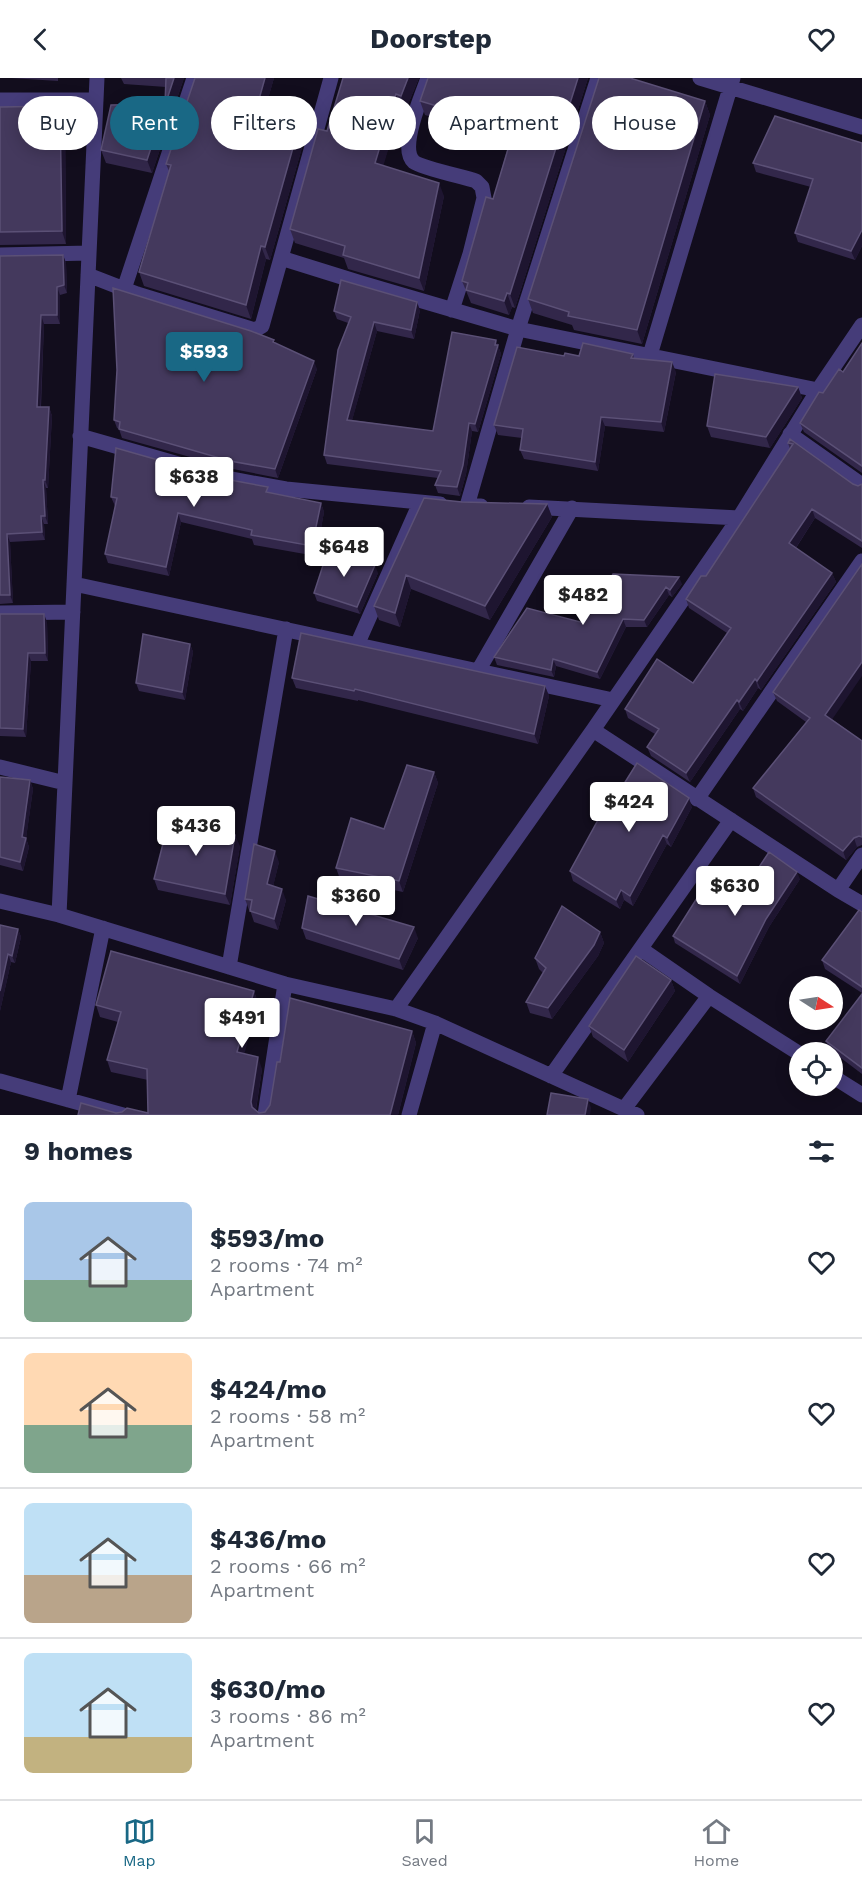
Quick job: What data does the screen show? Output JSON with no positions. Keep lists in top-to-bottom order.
{
  "north": "right",
  "page": {
    "header": "Doorstep",
    "chip": [
      "Buy",
      "Rent",
      "Filters",
      "New",
      "Apartment",
      "House"
    ],
    "price": [
      "$593",
      "$638",
      "$648",
      "$482",
      "$424",
      "$436",
      "$630",
      "$360",
      "$491"
    ],
    "heading": "9 homes",
    "list": [
      {
        "name": "$593/mo",
        "note": "2 rooms · 74 m² · Apartment"
      },
      {
        "name": "$424/mo",
        "note": "2 rooms · 58 m² · Apartment"
      },
      {
        "name": "$436/mo",
        "note": "2 rooms · 66 m² · Apartment"
      },
      {
        "name": "$630/mo",
        "note": "3 rooms · 86 m² · Apartment"
      }
    ],
    "tabs": ["Map", "Saved", "Home"]
  }
}
